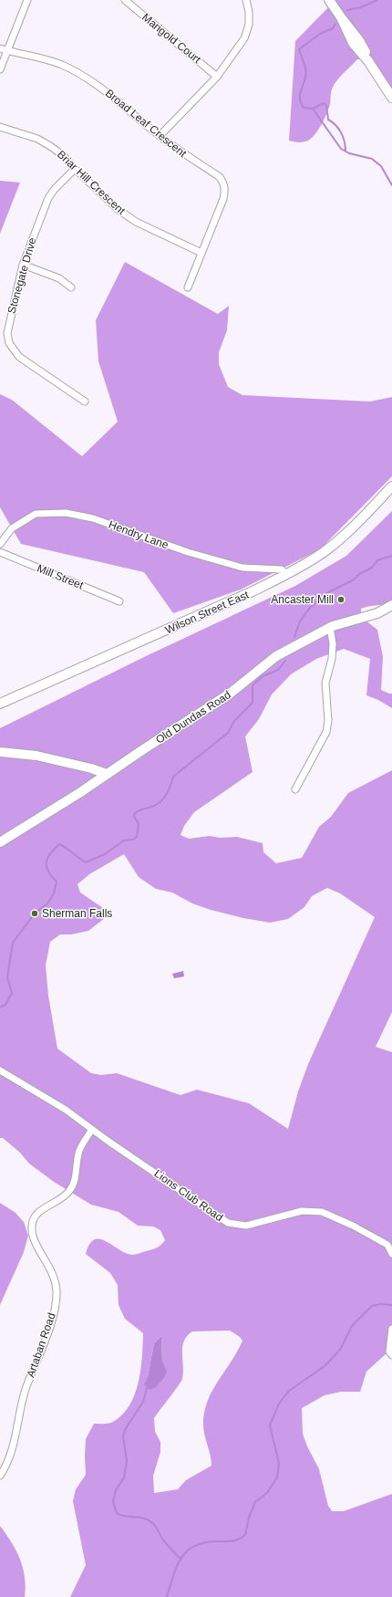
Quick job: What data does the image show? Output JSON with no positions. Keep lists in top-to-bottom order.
{
  "streets": {
    "street": [
      "Marigold Court",
      "Broad Leaf Crescent",
      "Briar Hill Crescent",
      "Stonegate Drive",
      "Hendry Lane",
      "Mill Street",
      "Wilson Street East",
      "Old Dundas Road",
      "Lions Club Road",
      "Artaban Road"
    ]
  },
  "crossings": [
    ["Broad Leaf Crescent", "Briar Hill Crescent"],
    ["Briar Hill Crescent", "Stonegate Drive"],
    ["Hendry Lane", "Wilson Street East"],
    ["Lions Club Road", "Artaban Road"]
  ],
  "places": ["Ancaster Mill", "Sherman Falls"]
}
